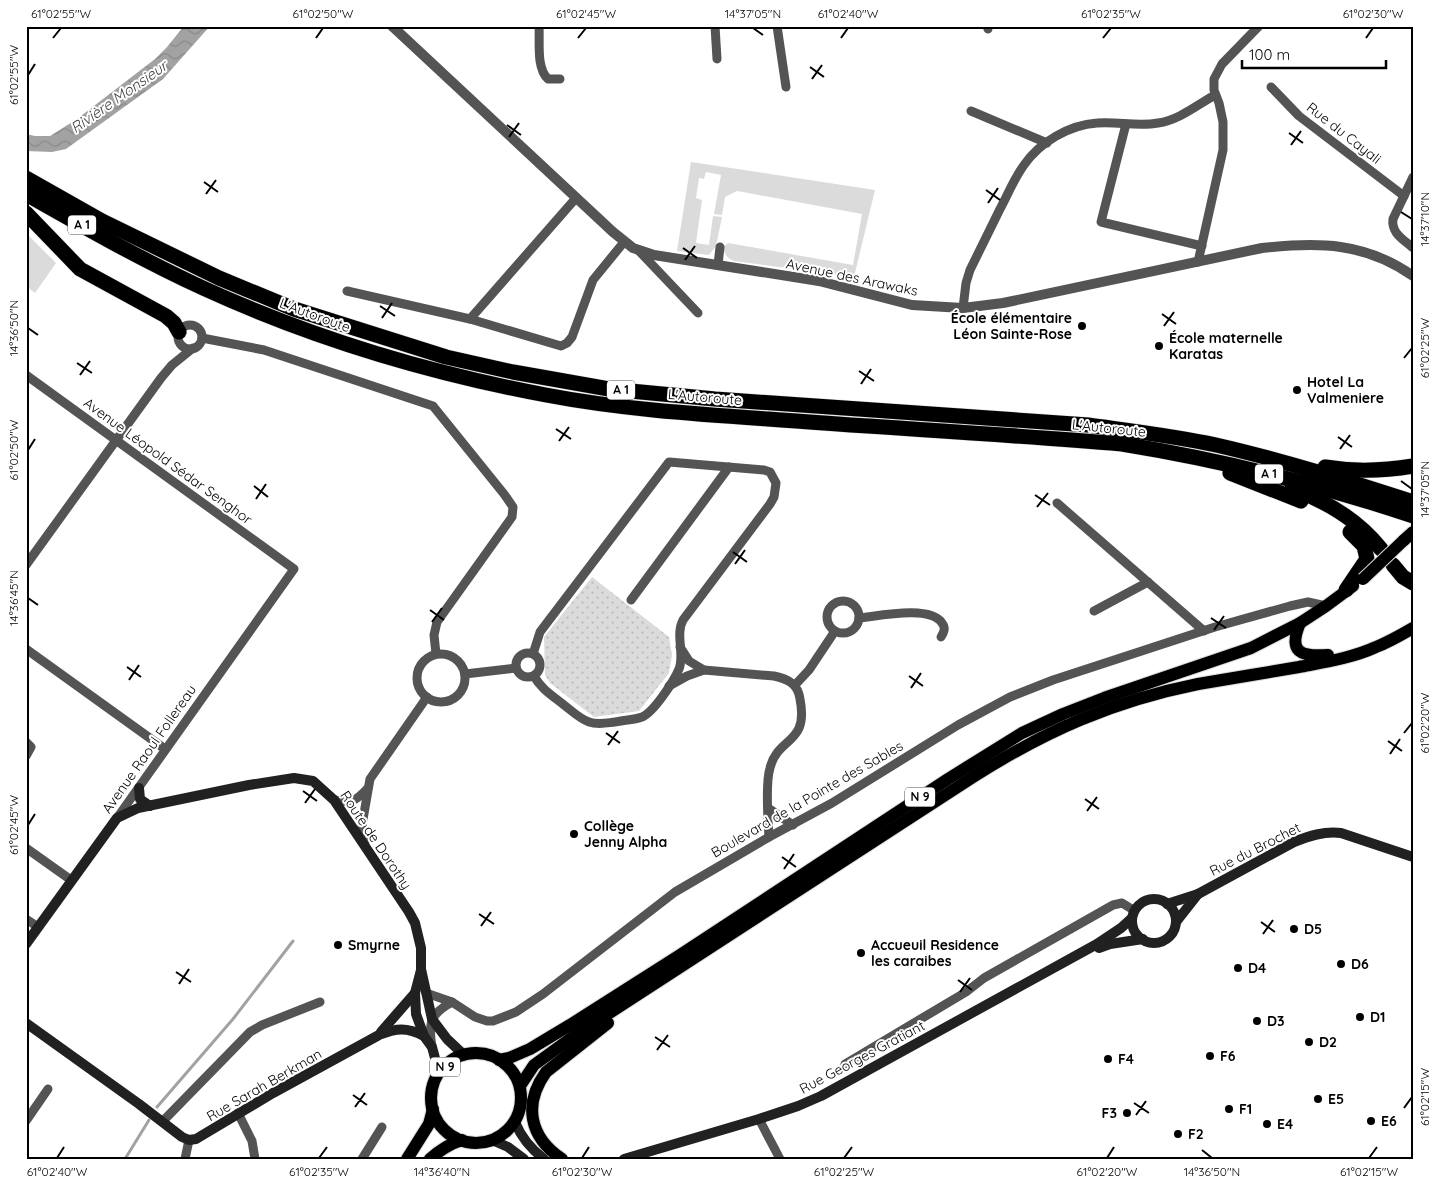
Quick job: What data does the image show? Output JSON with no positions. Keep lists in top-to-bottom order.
{
  "streets": {
    "highway": ["A 1", "L'Autoroute"],
    "main road": [
      "Avenue Raoul Follereau",
      "N 9",
      "Route de Dorothy",
      "Rue du Brochet",
      "Rue Georges Gratiant",
      "Rue Sarah Berkman"
    ],
    "street": [
      "Rue du Cayali",
      "Avenue des Arawaks",
      "Avenue Léopold Sédar Senghor",
      "Boulevard de la Pointe des Sables"
    ]
  },
  "crossings": [
    ["Avenue Léopold Sédar Senghor", "Avenue Raoul Follereau"],
    ["Avenue Raoul Follereau", "Route de Dorothy"],
    ["N 9", "Boulevard de la Pointe des Sables"],
    ["Boulevard de la Pointe des Sables", "Route de Dorothy"]
  ],
  "water": ["Rivière Monsieur"],
  "places": [
    "École élémentaire Léon Sainte-Rose",
    "École maternelle Karatas",
    "Hotel La Valmeniere",
    "Collège Jenny Alpha",
    "D5",
    "Smyrne",
    "Accueuil Residence les caraibes",
    "D6",
    "D4",
    "D1",
    "D3",
    "D2",
    "F6",
    "F4",
    "E5",
    "F1",
    "F3",
    "E6",
    "E4",
    "F2"
  ],
  "scale_bar": "100 m",
  "coordinates": [
    "61°02'55\"W",
    "61°02'50\"W",
    "61°02'45\"W",
    "14°37'05\"N",
    "61°02'40\"W",
    "61°02'35\"W",
    "61°02'30\"W",
    "14°37'10\"N",
    "14°36'50\"N",
    "61°02'25\"W",
    "14°36'45\"N",
    "61°02'20\"W",
    "61°02'15\"W",
    "14°36'40\"N"
  ]
}
